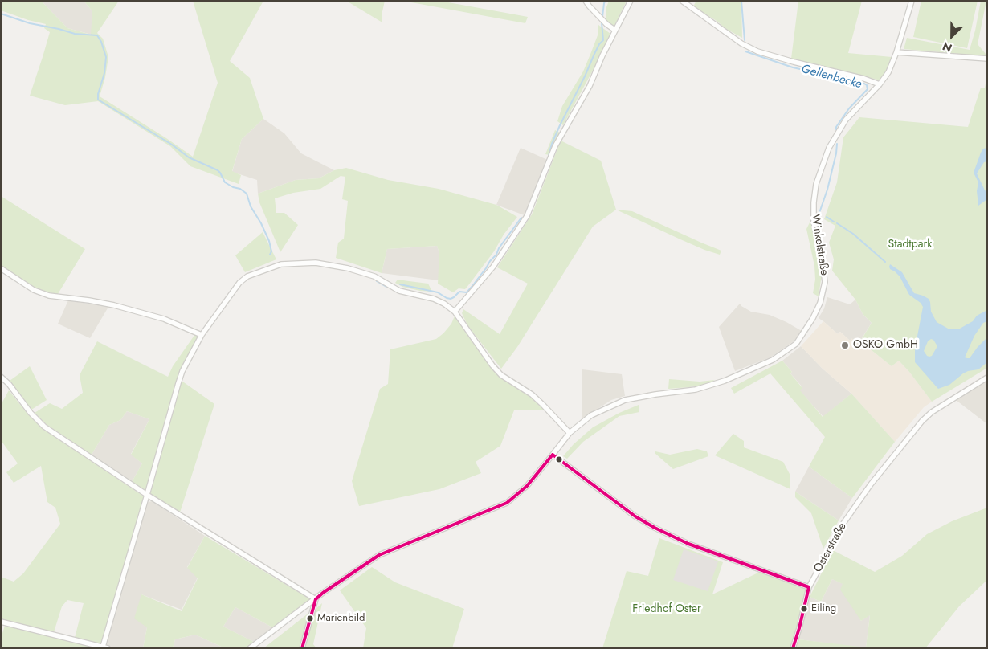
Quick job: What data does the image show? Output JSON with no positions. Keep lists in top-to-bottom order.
{
  "streets": {
    "street": ["Winkelstraße", "Osterstraße"]
  },
  "water": ["Gellenbecke"],
  "parks": ["Stadtpark", "Friedhof Oster"],
  "places": ["OSKO GmbH", "Eiling", "Marienbild"],
  "north": "bottom left"
}
